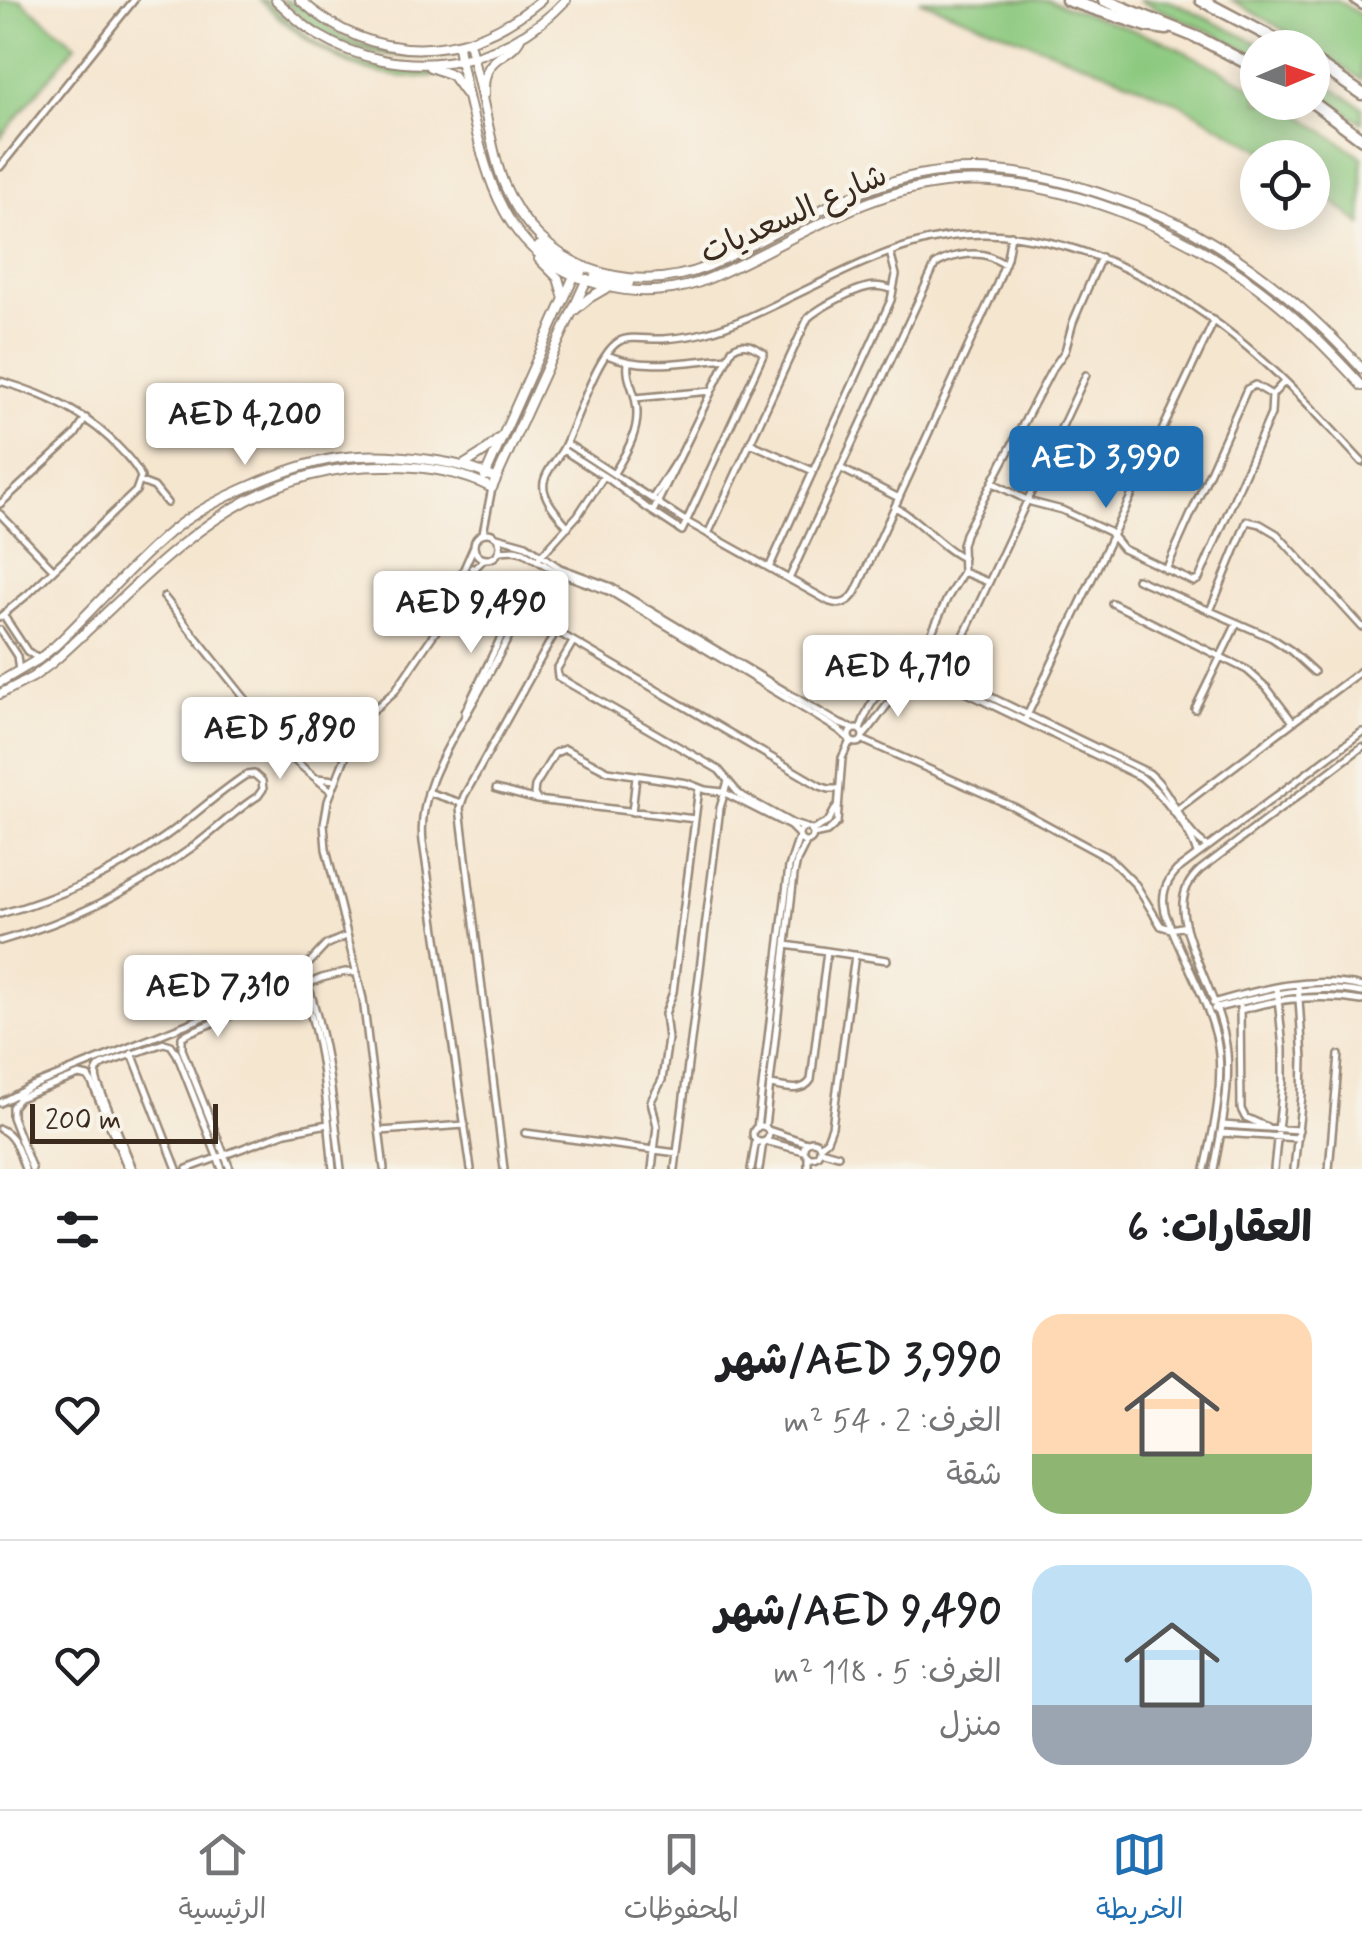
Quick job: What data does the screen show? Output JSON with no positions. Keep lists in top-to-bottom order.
{
  "streets": {
    "street": ["شارع السعديات"]
  },
  "scale_bar": "200 m",
  "north": "right",
  "page": {
    "price": [
      "AED 4,200",
      "AED 3,990",
      "AED 9,490",
      "AED 4,710",
      "AED 5,890",
      "AED 7,310"
    ],
    "scale": "200 m",
    "heading": "العقارات: 6",
    "list": [
      {
        "name": "AED 3,990/شهر",
        "note": "الغرف: 2 · 54 m² · شقة"
      },
      {
        "name": "AED 9,490/شهر",
        "note": "الغرف: 5 · 118 m² · منزل"
      }
    ],
    "tabs": ["الخريطة", "المحفوظات", "الرئيسية"]
  }
}
